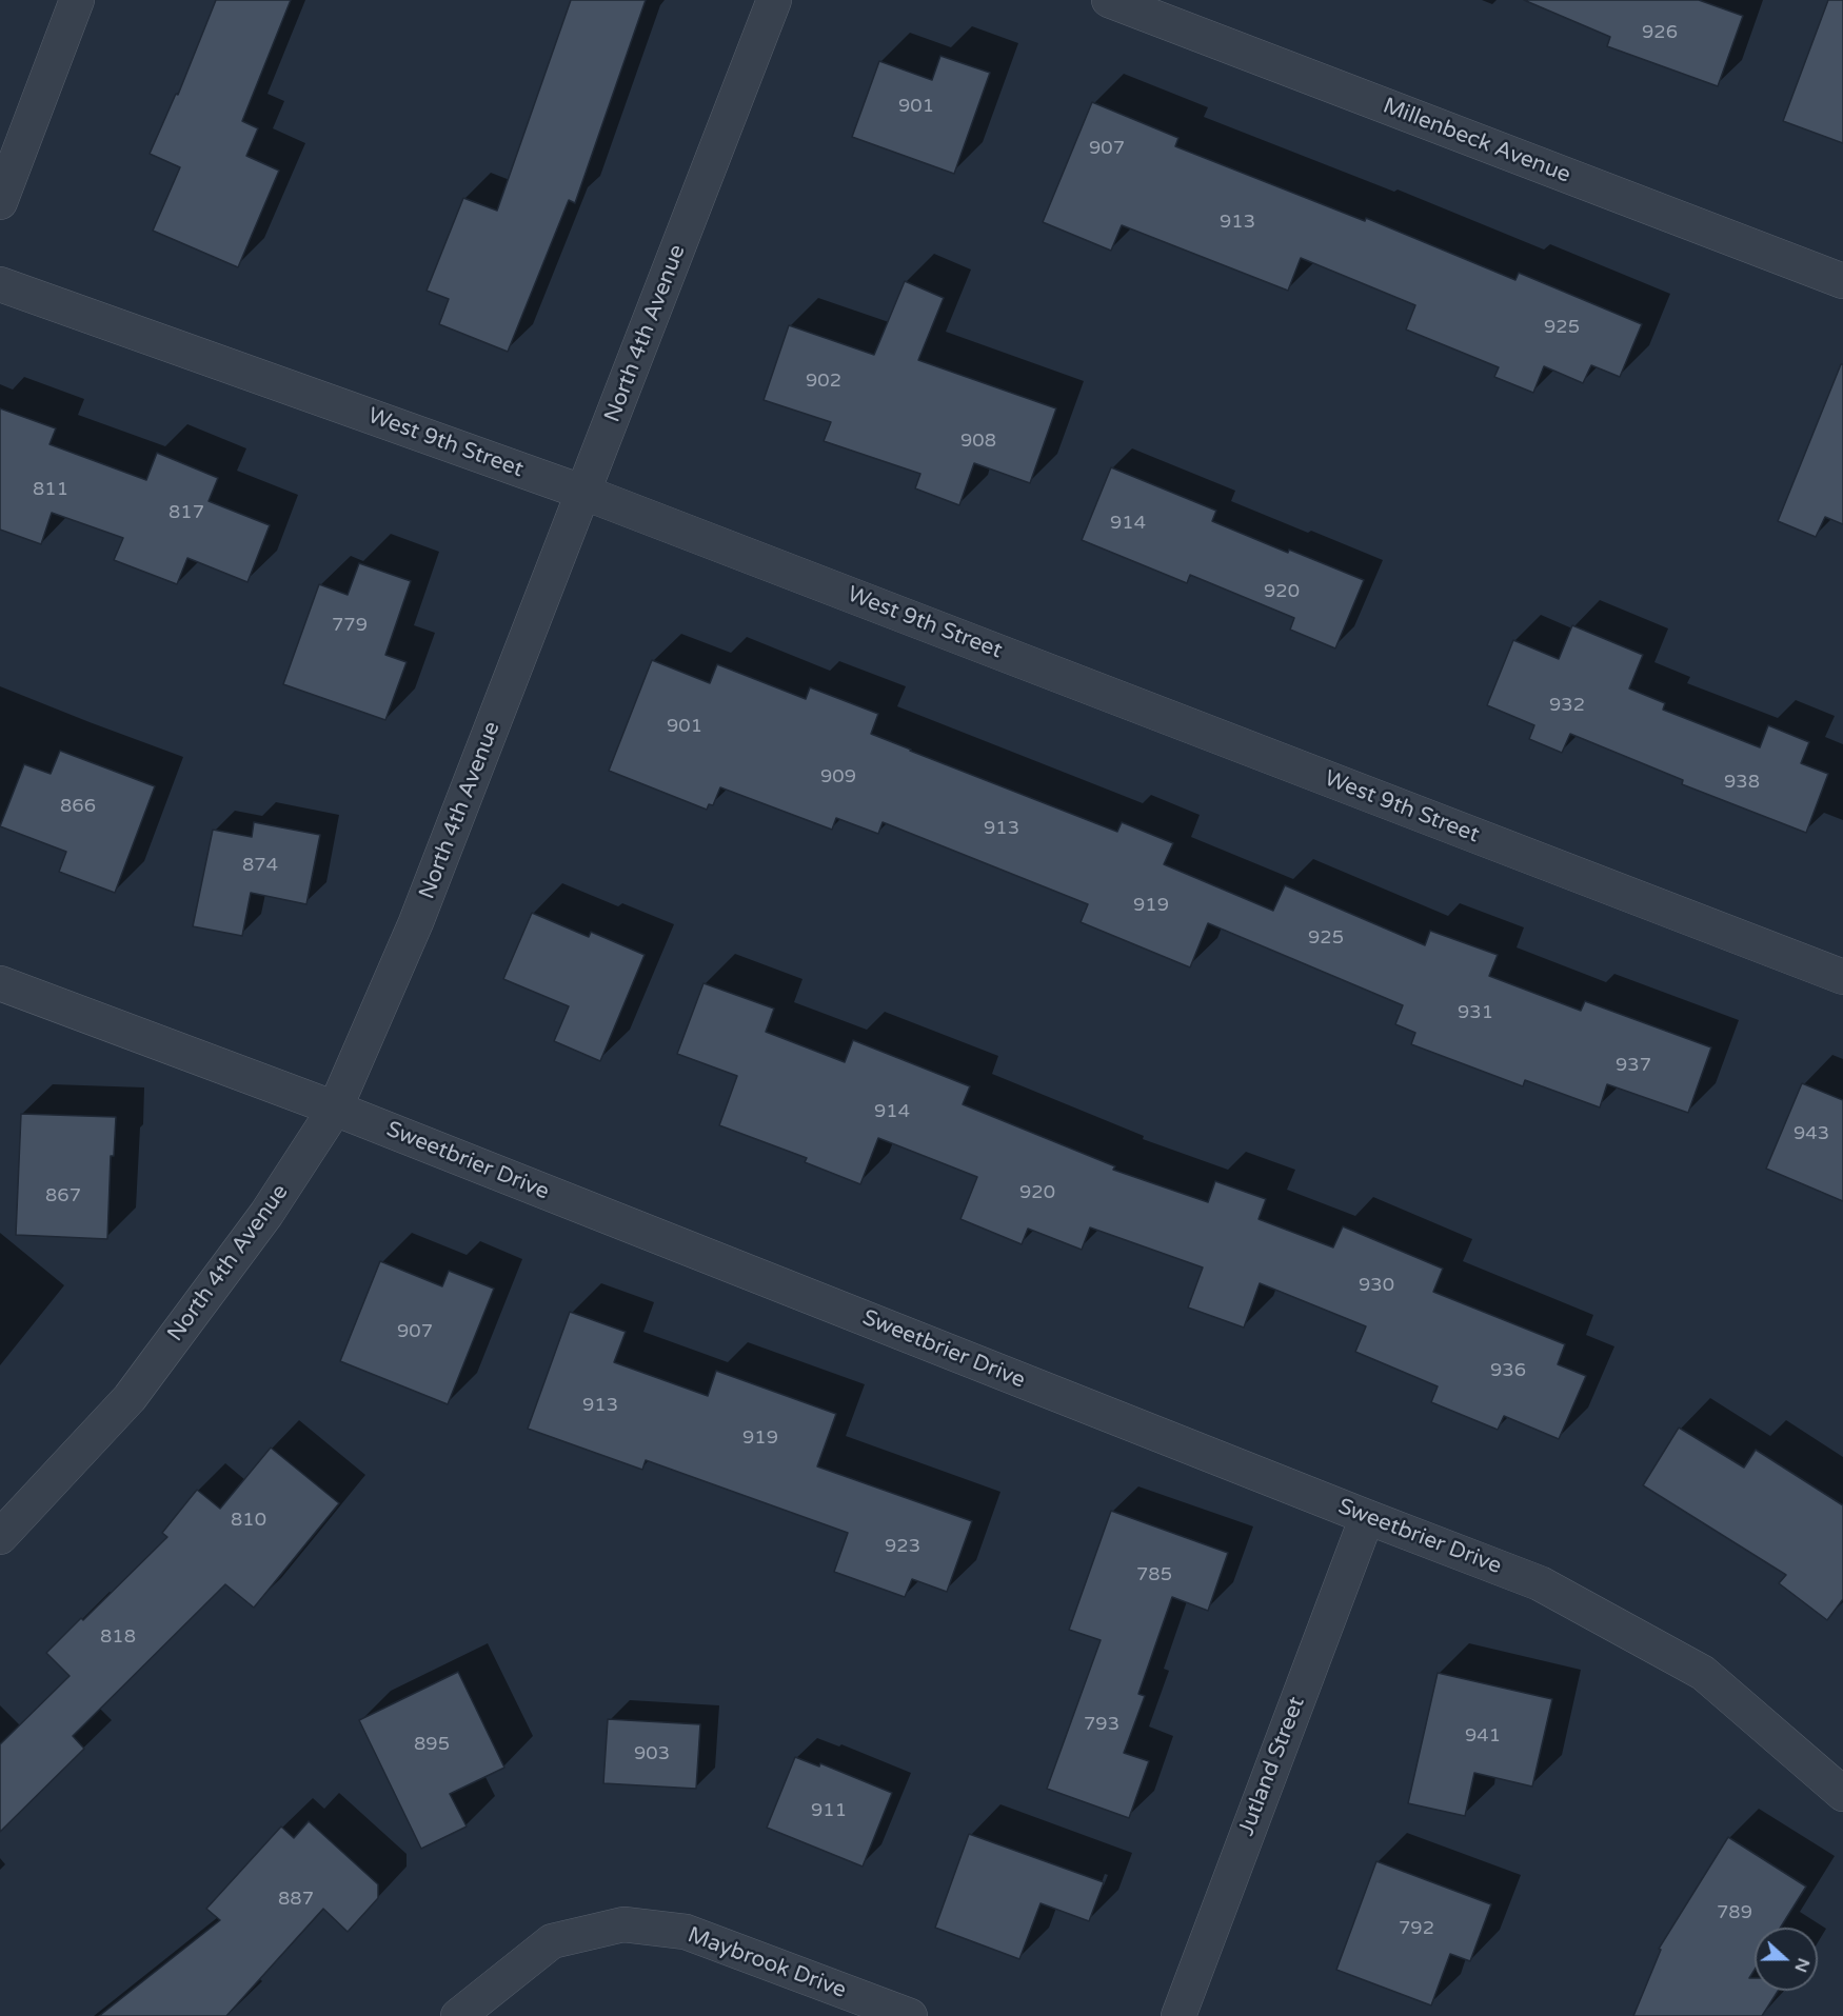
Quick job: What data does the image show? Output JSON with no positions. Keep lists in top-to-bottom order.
{
  "streets": {
    "street": [
      "Millenbeck Avenue",
      "North 4th Avenue",
      "West 9th Street",
      "Sweetbrier Drive",
      "Jutland Street",
      "Maybrook Drive"
    ]
  },
  "crossings": [
    ["North 4th Avenue", "West 9th Street"],
    ["North 4th Avenue", "Sweetbrier Drive"],
    ["Sweetbrier Drive", "Jutland Street"]
  ],
  "house_numbers": [
    "926",
    "901",
    "907",
    "913",
    "925",
    "902",
    "908",
    "811",
    "817",
    "914",
    "920",
    "779",
    "932",
    "901",
    "909",
    "938",
    "866",
    "913",
    "874",
    "919",
    "925",
    "931",
    "937",
    "914",
    "943",
    "920",
    "867",
    "930",
    "907",
    "936",
    "913",
    "919",
    "810",
    "923",
    "785",
    "818",
    "793",
    "941",
    "895",
    "903",
    "911",
    "887",
    "789",
    "792"
  ],
  "north": "right"
}
